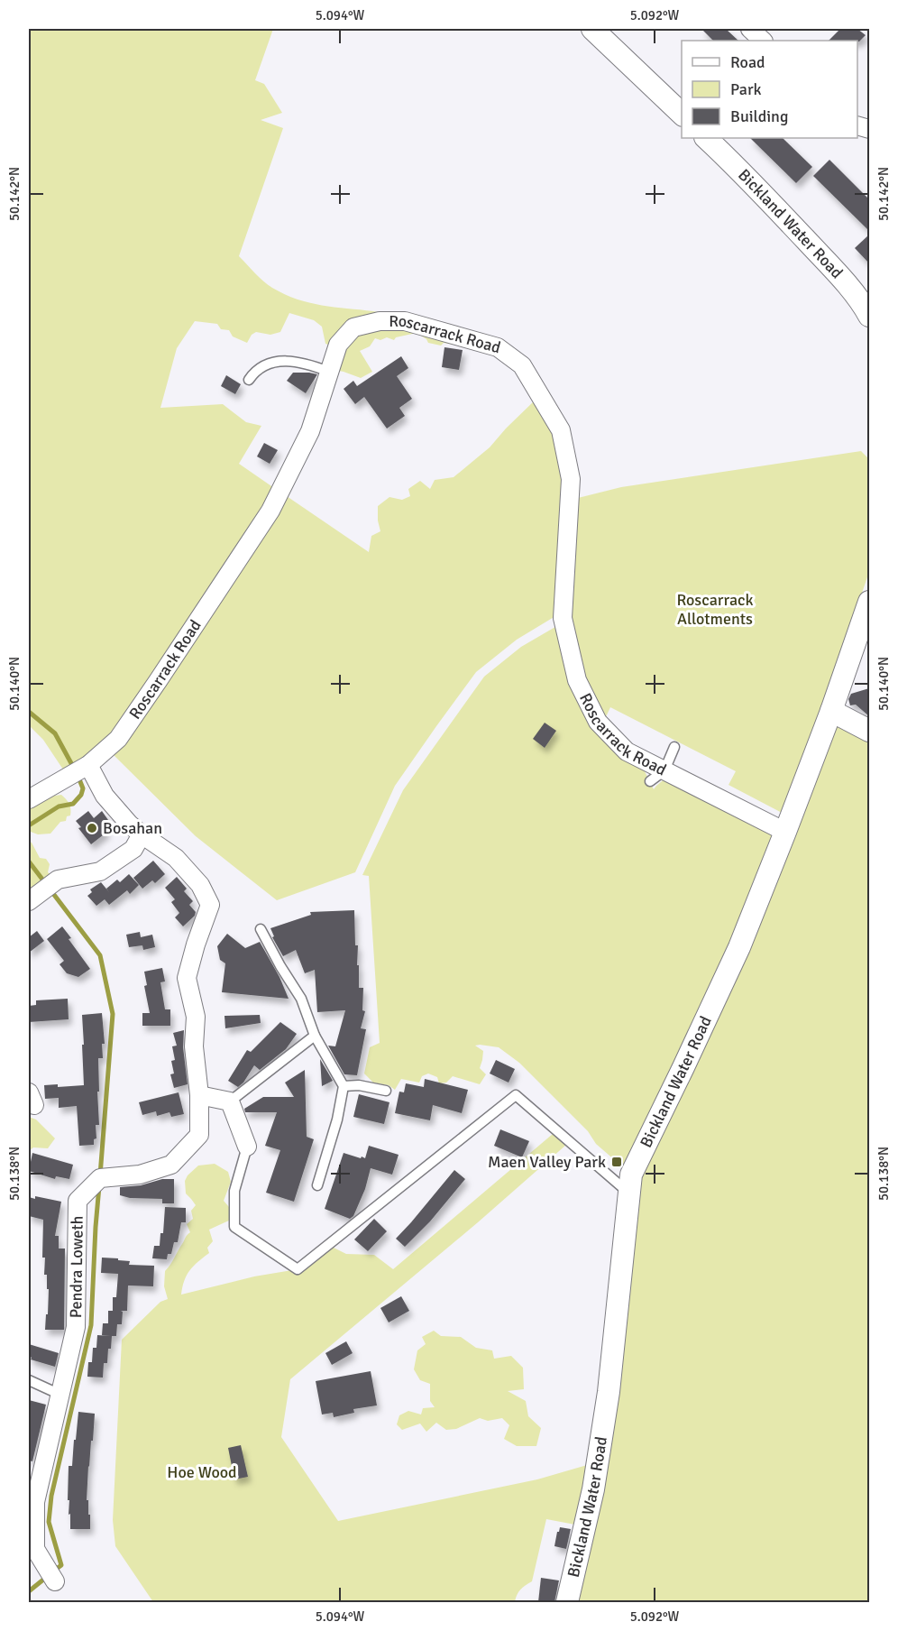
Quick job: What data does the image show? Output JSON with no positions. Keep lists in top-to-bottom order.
{
  "streets": {
    "street": ["Bickland Water Road", "Roscarrack Road", "Pendra Loweth"]
  },
  "crossings": [
    ["Bickland Water Road", "Roscarrack Road"],
    ["Roscarrack Road", "Pendra Loweth"]
  ],
  "parks": ["Roscarrack Allotments", "Hoe Wood"],
  "places": {
    "other": ["Bosahan"],
    "transit": ["Maen Valley Park"]
  },
  "legend": ["Road", "Park", "Building"],
  "coordinates": [
    "5.094°W",
    "5.092°W",
    "50.142°N",
    "50.140°N",
    "50.138°N"
  ]
}
